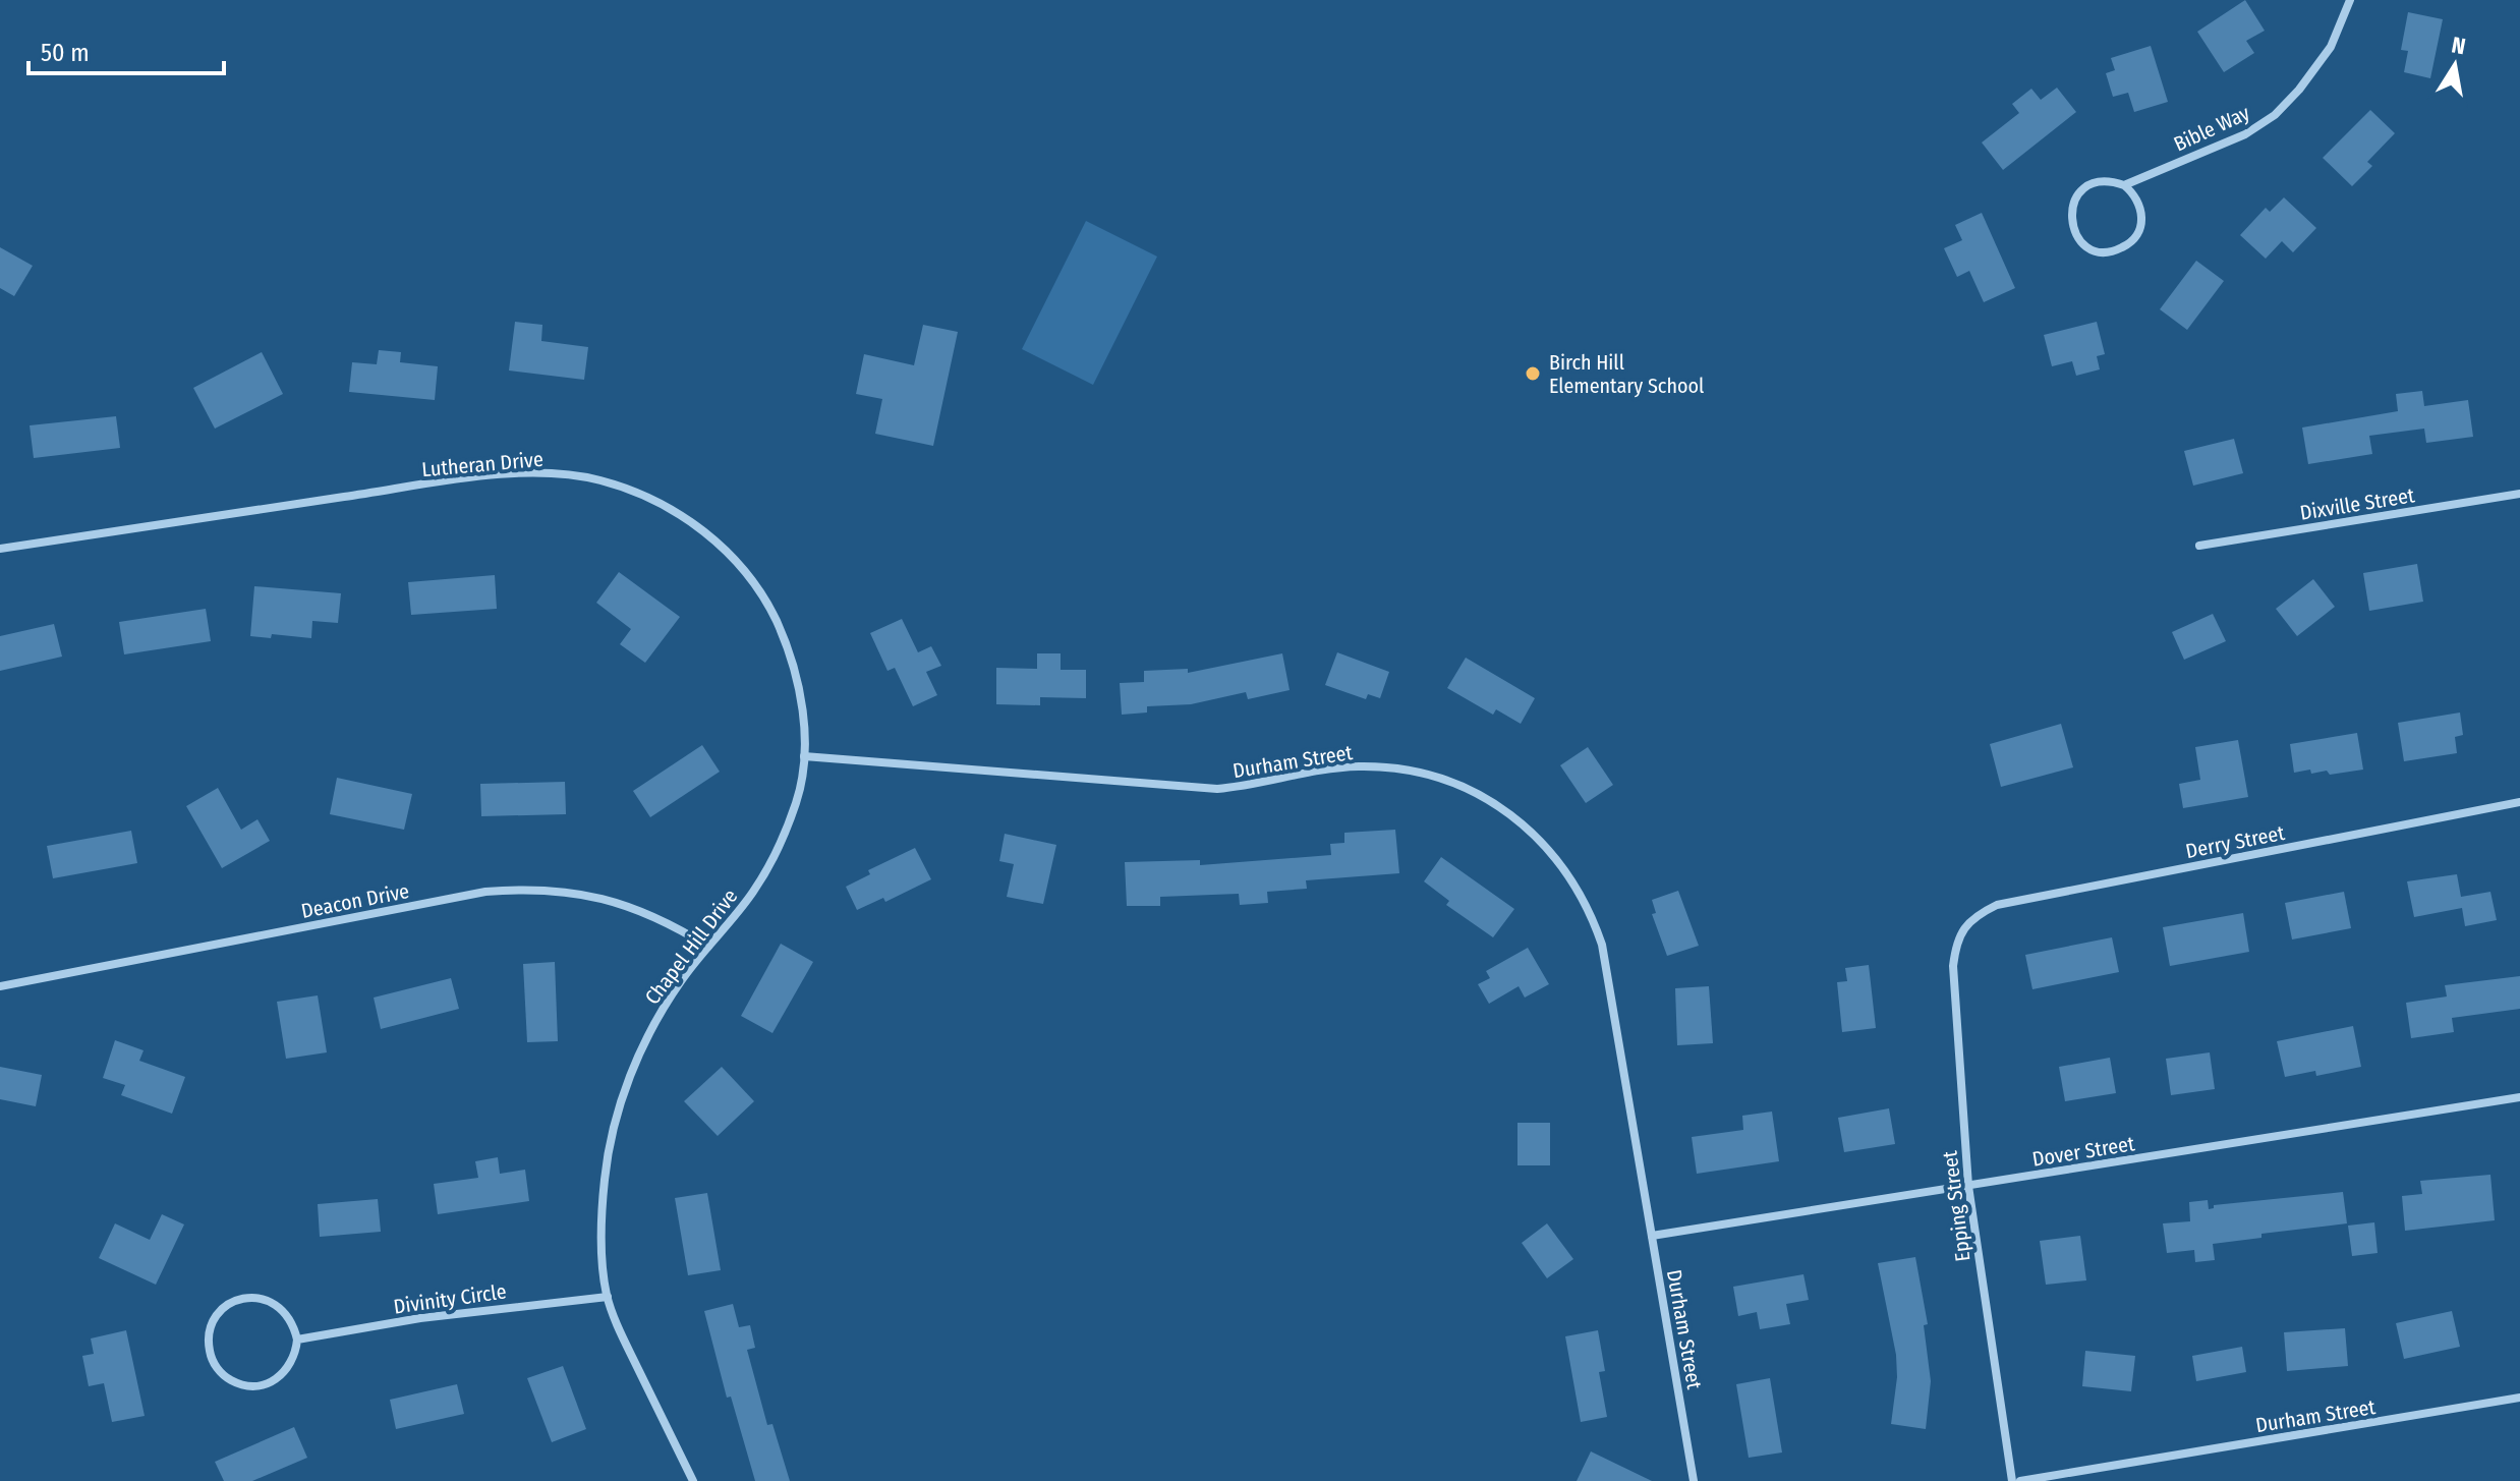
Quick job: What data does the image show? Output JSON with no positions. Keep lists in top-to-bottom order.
{
  "streets": {
    "street": [
      "Bible Way",
      "Lutheran Drive",
      "Dixville Street",
      "Durham Street",
      "Derry Street",
      "Deacon Drive",
      "Chapel Hill Drive",
      "Dover Street",
      "Epping Street",
      "Divinity Circle"
    ]
  },
  "crossings": [
    ["Lutheran Drive", "Durham Street"],
    ["Lutheran Drive", "Chapel Hill Drive"],
    ["Durham Street", "Chapel Hill Drive"],
    ["Durham Street", "Dover Street"],
    ["Derry Street", "Epping Street"],
    ["Deacon Drive", "Chapel Hill Drive"],
    ["Chapel Hill Drive", "Divinity Circle"],
    ["Dover Street", "Epping Street"]
  ],
  "places": ["Birch Hill Elementary School"],
  "scale_bar": "50 m",
  "north": "top"
}
